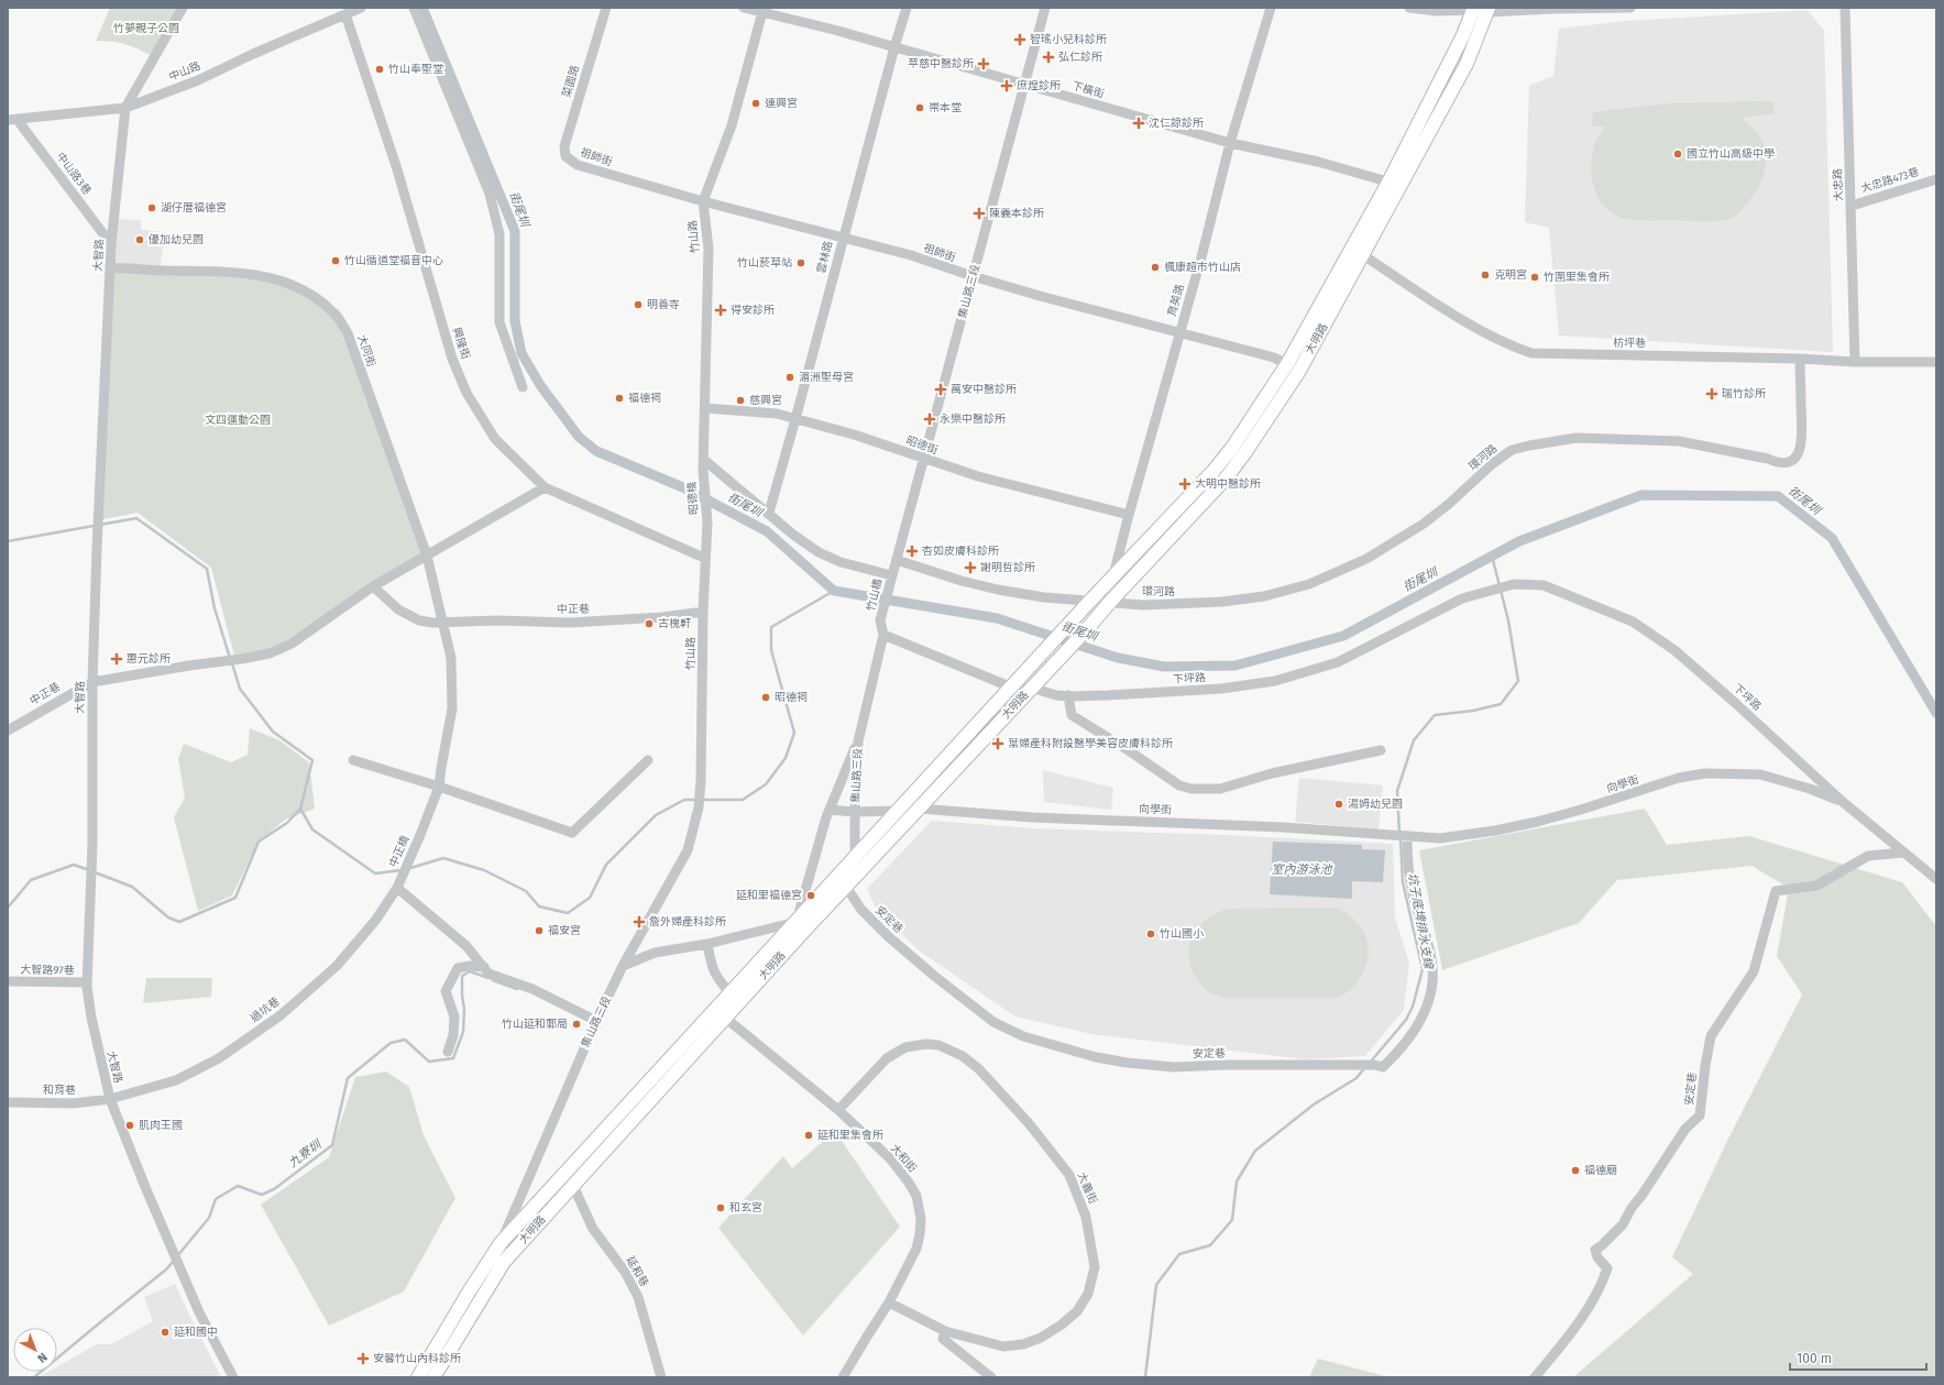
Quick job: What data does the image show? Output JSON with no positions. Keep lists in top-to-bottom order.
{
  "streets": {
    "main road": ["集山路三段", "大明路"],
    "street": [
      "中山路",
      "菜園路",
      "下橫街",
      "祖師街",
      "中山路3巷",
      "大忠路473巷",
      "大忠路",
      "竹山路",
      "大智路",
      "雲林路",
      "育英路",
      "興隆街",
      "枋坪巷",
      "大同街",
      "昭德街",
      "環河路",
      "昭德橋",
      "竹山橋",
      "中正巷",
      "下坪路",
      "向學街",
      "中正橋",
      "安定巷",
      "大智路97巷",
      "過坑巷",
      "和育巷",
      "大和街",
      "大義街",
      "延和巷"
    ]
  },
  "crossings": [
    ["中山路", "中山路3巷"],
    ["中山路", "大智路"],
    ["中山路", "興隆街"],
    ["菜園路", "祖師街"],
    ["下橫街", "竹山路"],
    ["下橫街", "雲林路"],
    ["下橫街", "集山路三段"],
    ["下橫街", "育英路"],
    ["下橫街", "大明路"],
    ["祖師街", "竹山路"],
    ["祖師街", "雲林路"],
    ["祖師街", "集山路三段"],
    ["祖師街", "育英路"],
    ["祖師街", "大明路"],
    ["中山路3巷", "大智路"],
    ["大忠路473巷", "大忠路"],
    ["大忠路", "枋坪巷"],
    ["竹山路", "集山路三段"],
    ["竹山路", "興隆街"],
    ["竹山路", "昭德街"],
    ["竹山路", "昭德橋"],
    ["竹山路", "中正巷"],
    ["大智路", "大同街"],
    ["大智路", "中正巷"],
    ["大智路", "大智路97巷"],
    ["大智路", "過坑巷"],
    ["大智路", "和育巷"],
    ["雲林路", "昭德街"],
    ["集山路三段", "大明路"],
    ["集山路三段", "昭德街"],
    ["集山路三段", "環河路"],
    ["集山路三段", "竹山橋"],
    ["集山路三段", "下坪路"],
    ["集山路三段", "安定巷"],
    ["育英路", "大明路"],
    ["育英路", "昭德街"],
    ["育英路", "環河路"],
    ["大明路", "枋坪巷"],
    ["大明路", "環河路"],
    ["大明路", "下坪路"],
    ["大明路", "向學街"],
    ["大明路", "安定巷"],
    ["大明路", "大和街"],
    ["大明路", "延和巷"],
    ["興隆街", "中正巷"],
    ["枋坪巷", "環河路"],
    ["大同街", "中正巷"],
    ["下坪路", "向學街"],
    ["下坪路", "安定巷"],
    ["向學街", "安定巷"],
    ["中正橋", "過坑巷"],
    ["過坑巷", "和育巷"],
    ["大和街", "大義街"]
  ],
  "water": [
    "街尾圳",
    "室內游泳池",
    "坑子底埤排水支線",
    "九寮圳"
  ],
  "parks": ["竹夢親子公園", "文四運動公園"],
  "places": {
    "health": [
      "智瑤小兒科診所",
      "弘仁診所",
      "苹慈中醫診所",
      "庶煌診所",
      "沈仁諒診所",
      "陳義本診所",
      "得安診所",
      "萬安中醫診所",
      "瑞竹診所",
      "永樂中醫診所",
      "大明中醫診所",
      "杏如皮膚科診所",
      "謝明哲診所",
      "惠元診所",
      "葉婦產科附設醫學美容皮膚科診所",
      "詹外婦產科診所",
      "安馨竹山內科診所"
    ],
    "other": [
      "竹山奉聖堂",
      "連興宮",
      "崇本堂",
      "國立竹山高級中學",
      "湖仔厝福德宮",
      "優加幼兒園",
      "竹山循道堂福音中心",
      "竹山菸草站",
      "楓康超市竹山店",
      "克明宮",
      "竹圍里集會所",
      "明善寺",
      "湄洲聖母宮",
      "福德祠",
      "慈興宮",
      "古槐軒",
      "昭德祠",
      "湯姆幼兒園",
      "延和里福德宮",
      "福安宮",
      "竹山國小",
      "竹山延和郵局",
      "肌肉王國",
      "延和里集會所",
      "福德廟",
      "和玄宮",
      "延和國中"
    ]
  },
  "scale_bar": "100 m",
  "north": "bottom right"
}
